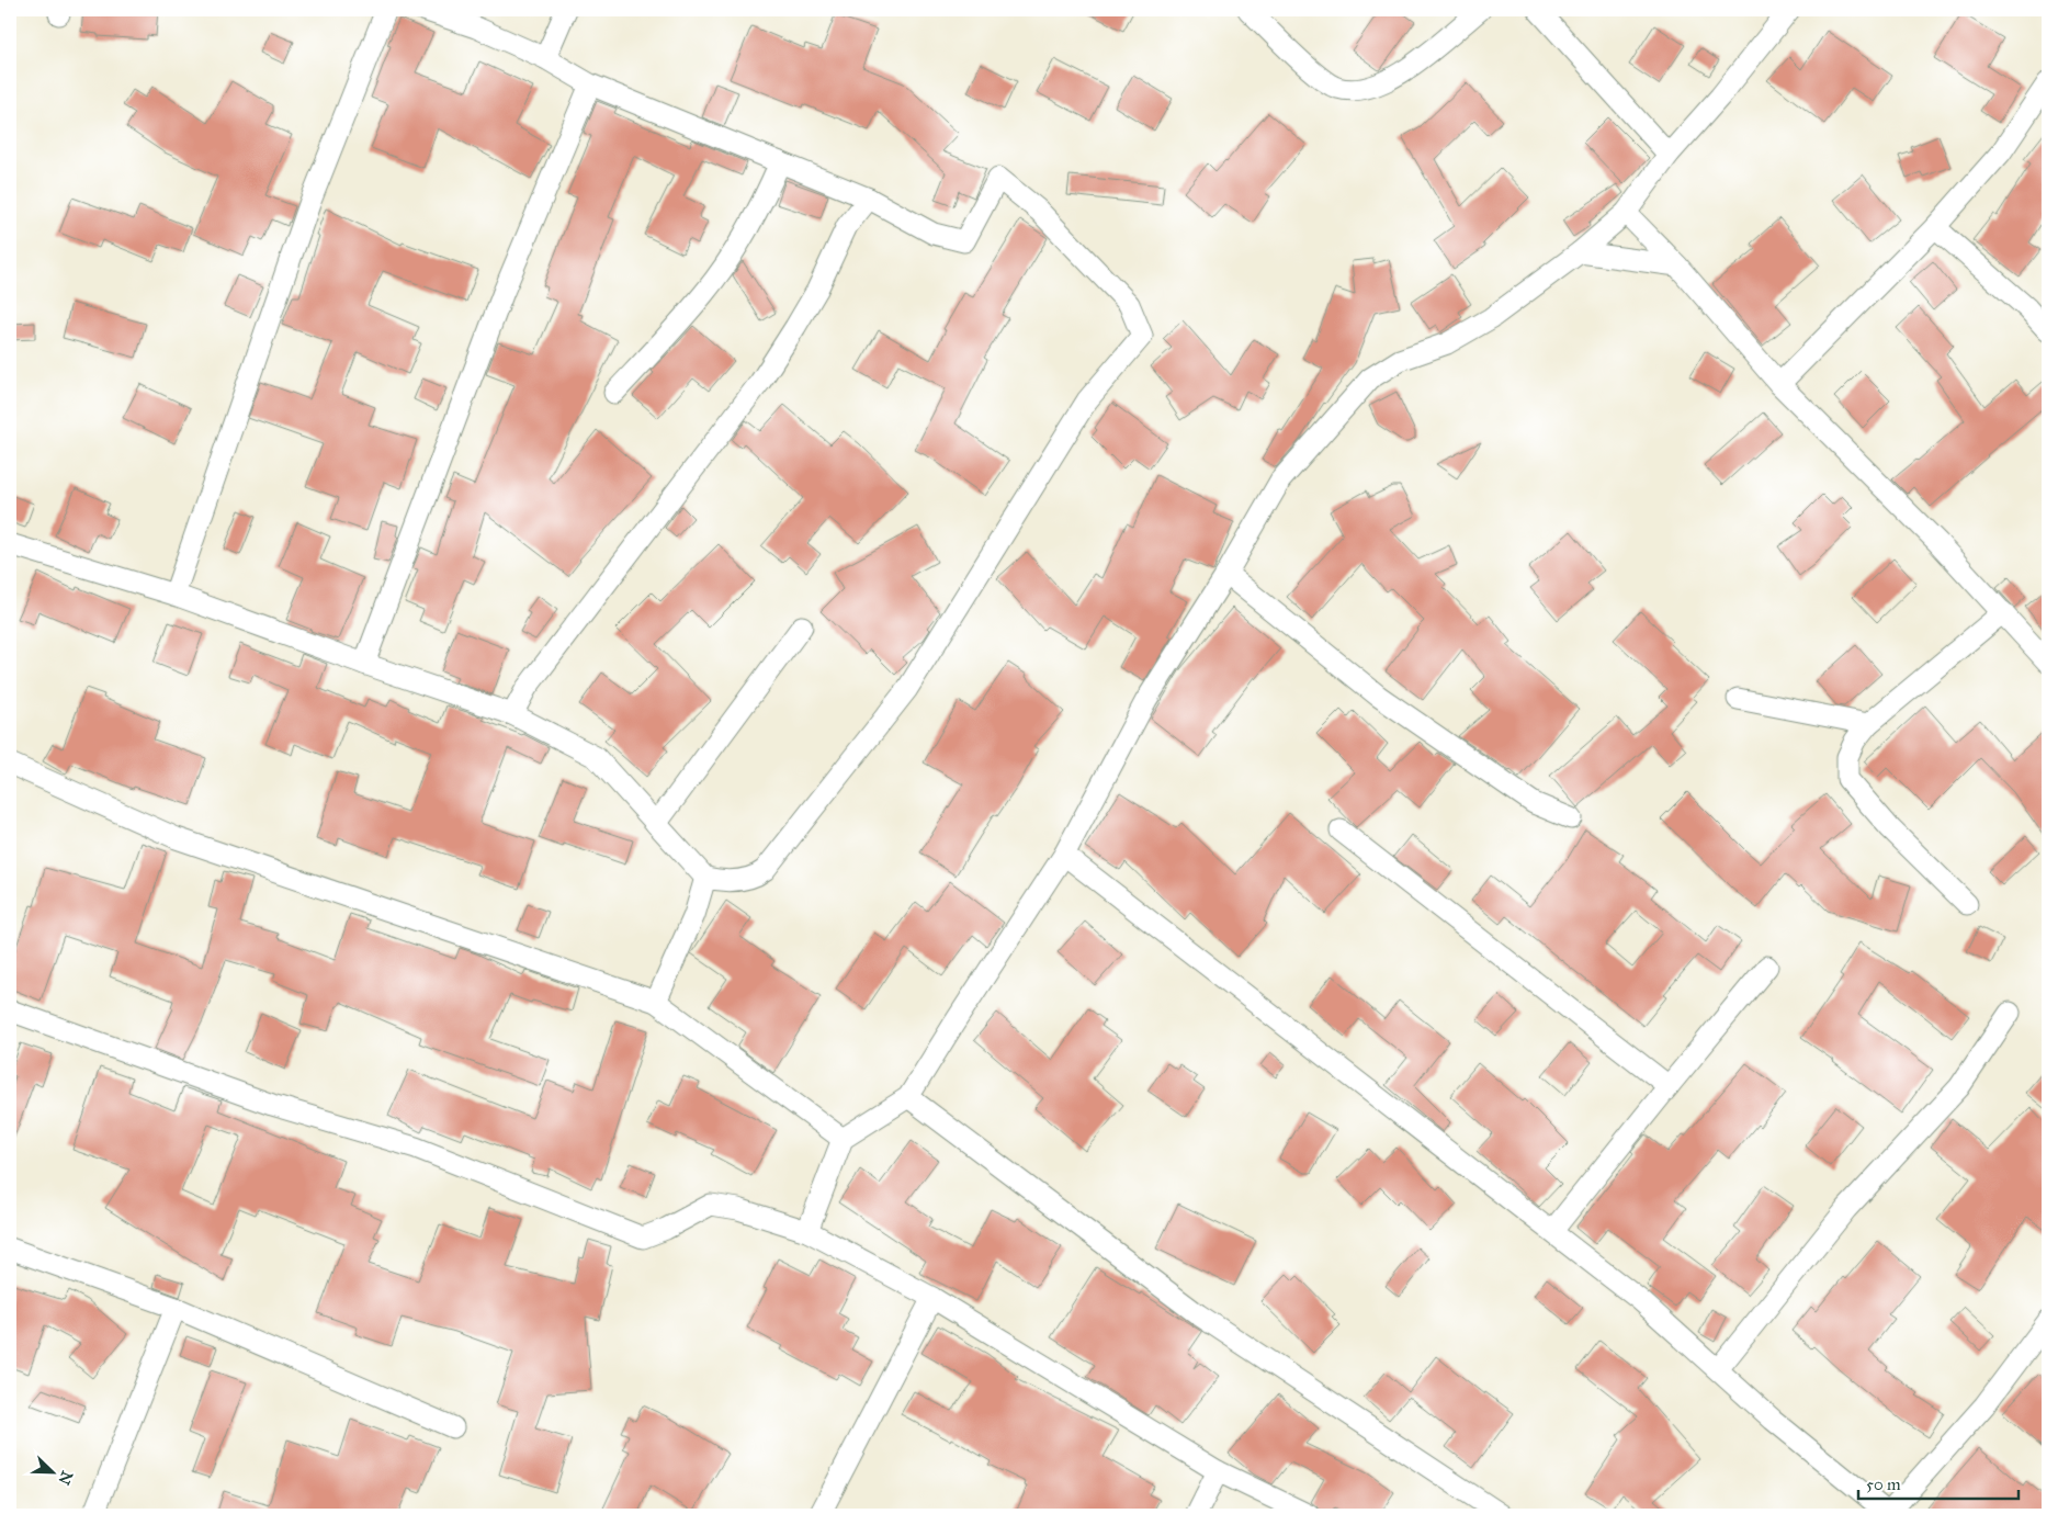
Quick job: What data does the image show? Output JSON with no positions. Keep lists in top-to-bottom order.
{
  "scale_bar": "50 m",
  "north": "bottom right"
}
